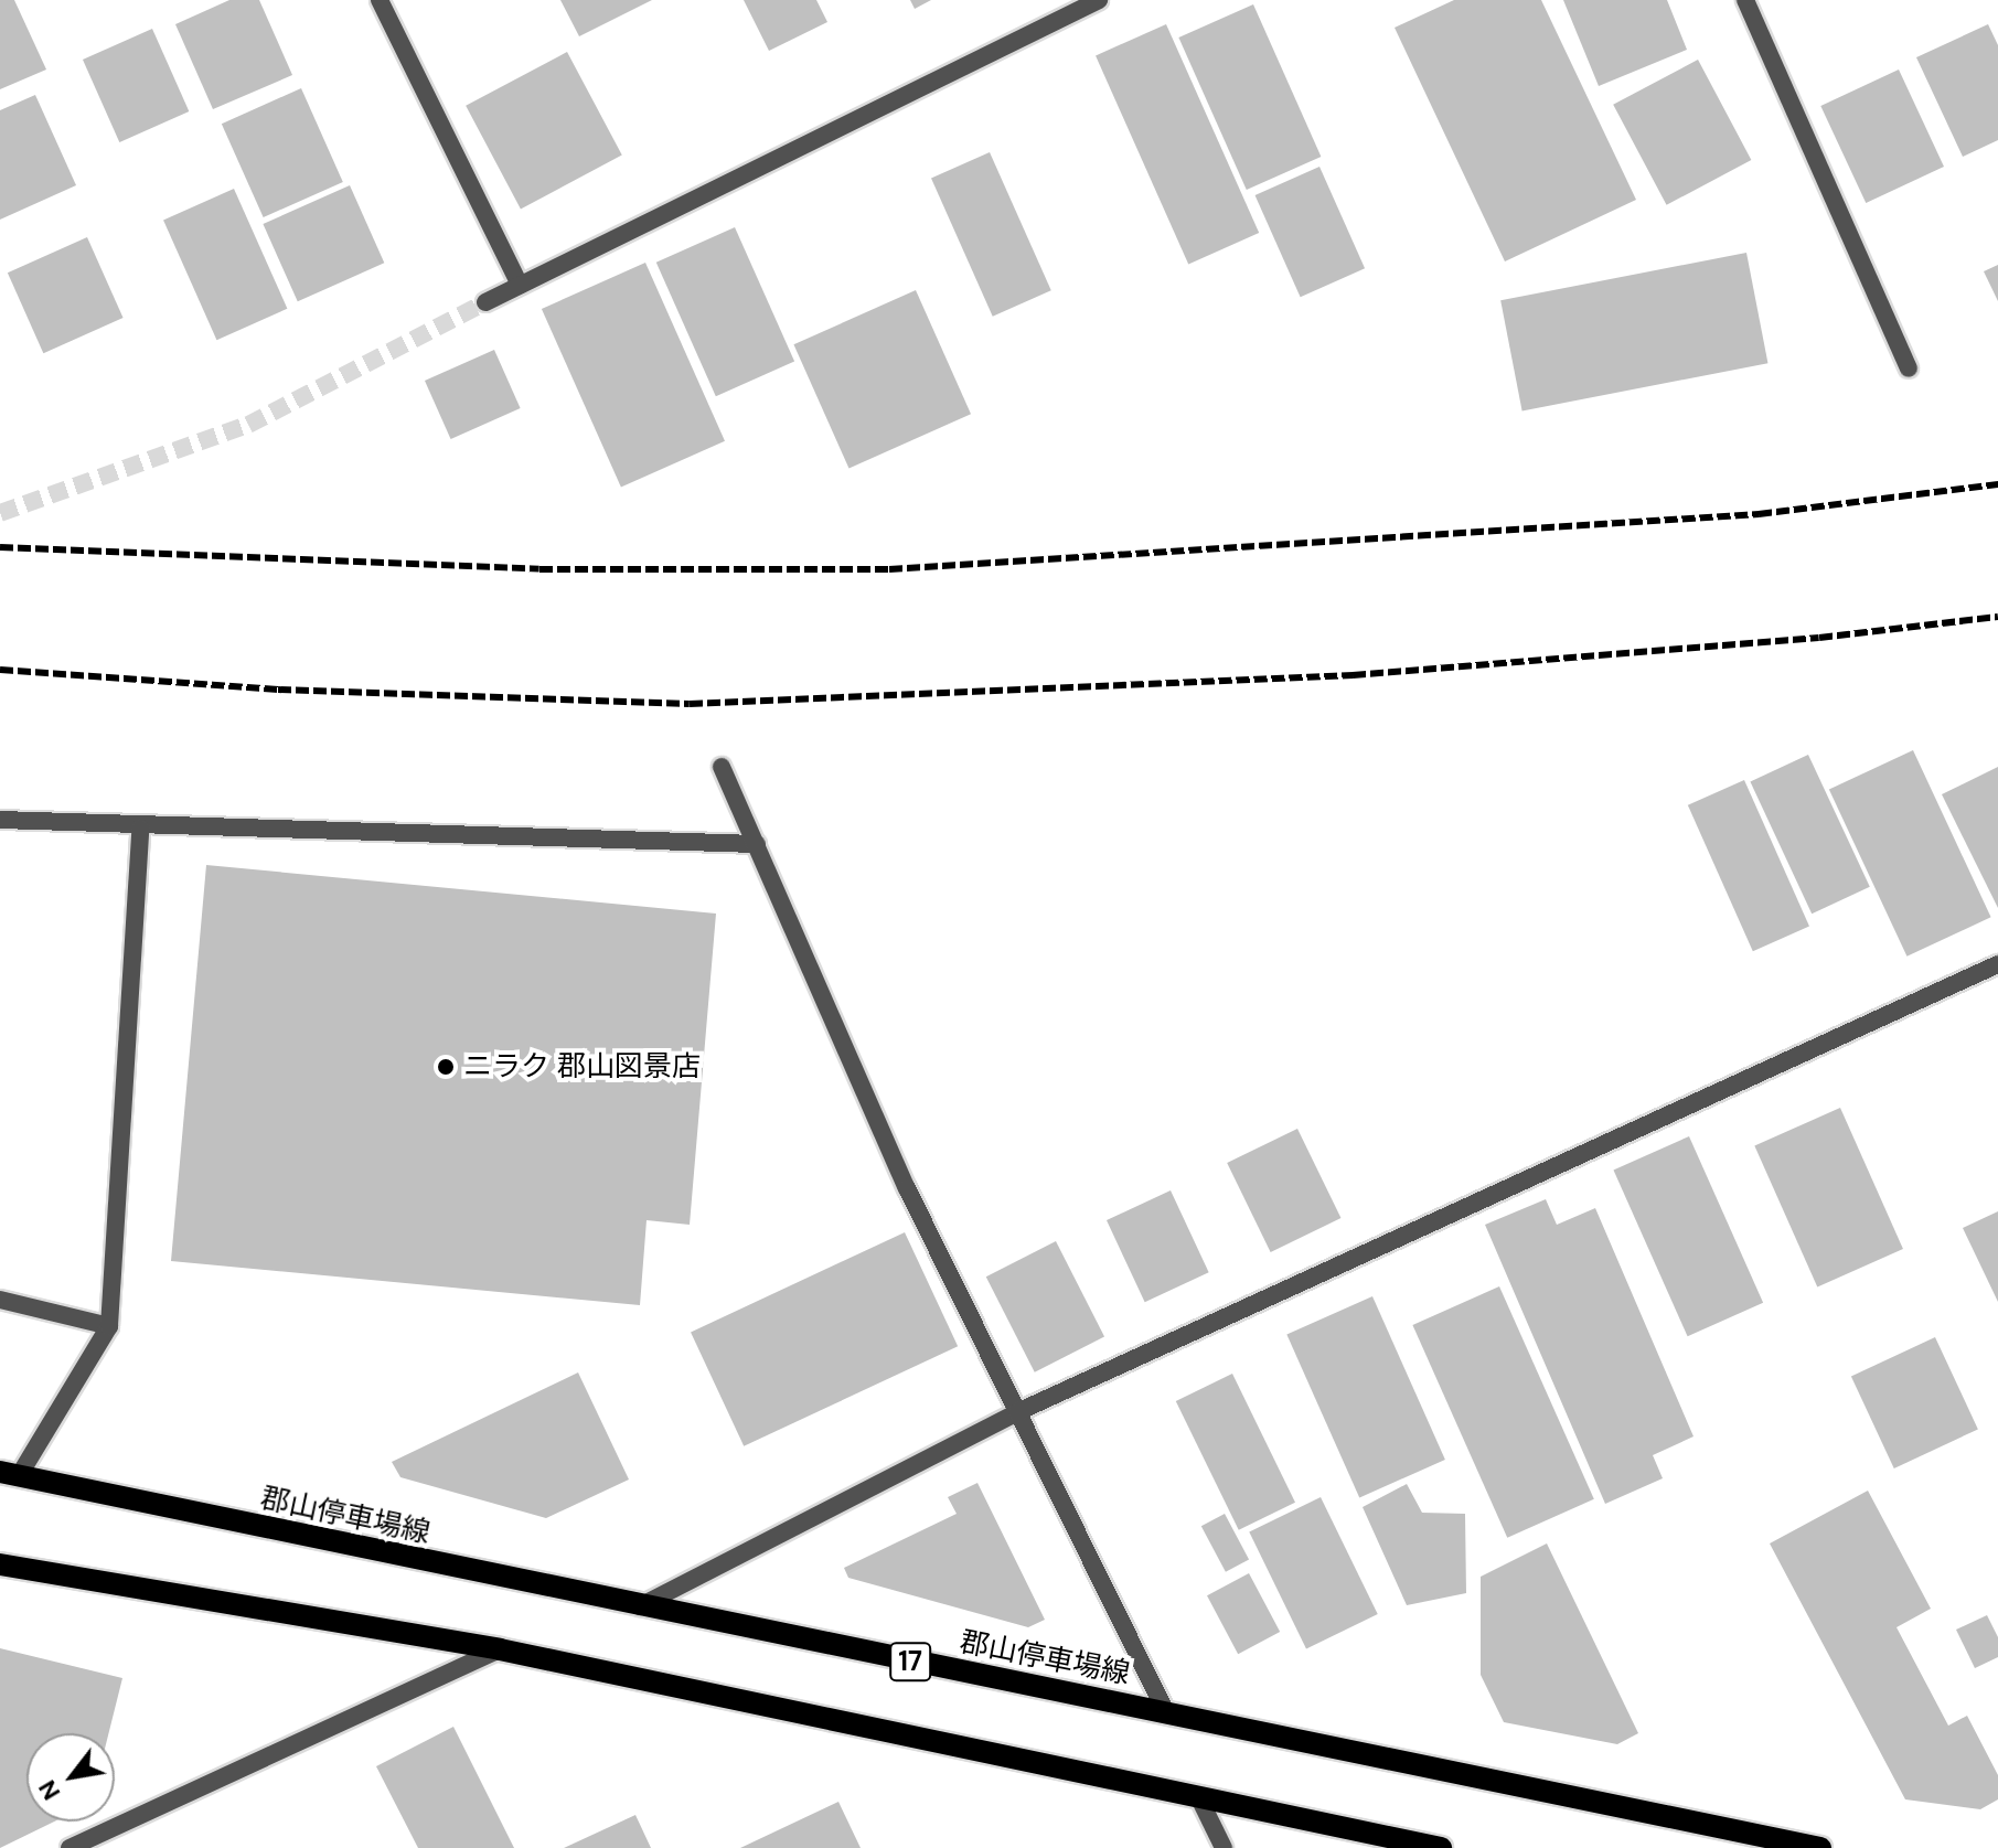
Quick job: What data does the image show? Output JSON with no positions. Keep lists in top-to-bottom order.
{
  "streets": {
    "main road": ["郡山停車場線", "17"]
  },
  "places": ["ニラク 郡山図景店"],
  "north": "bottom left"
}
